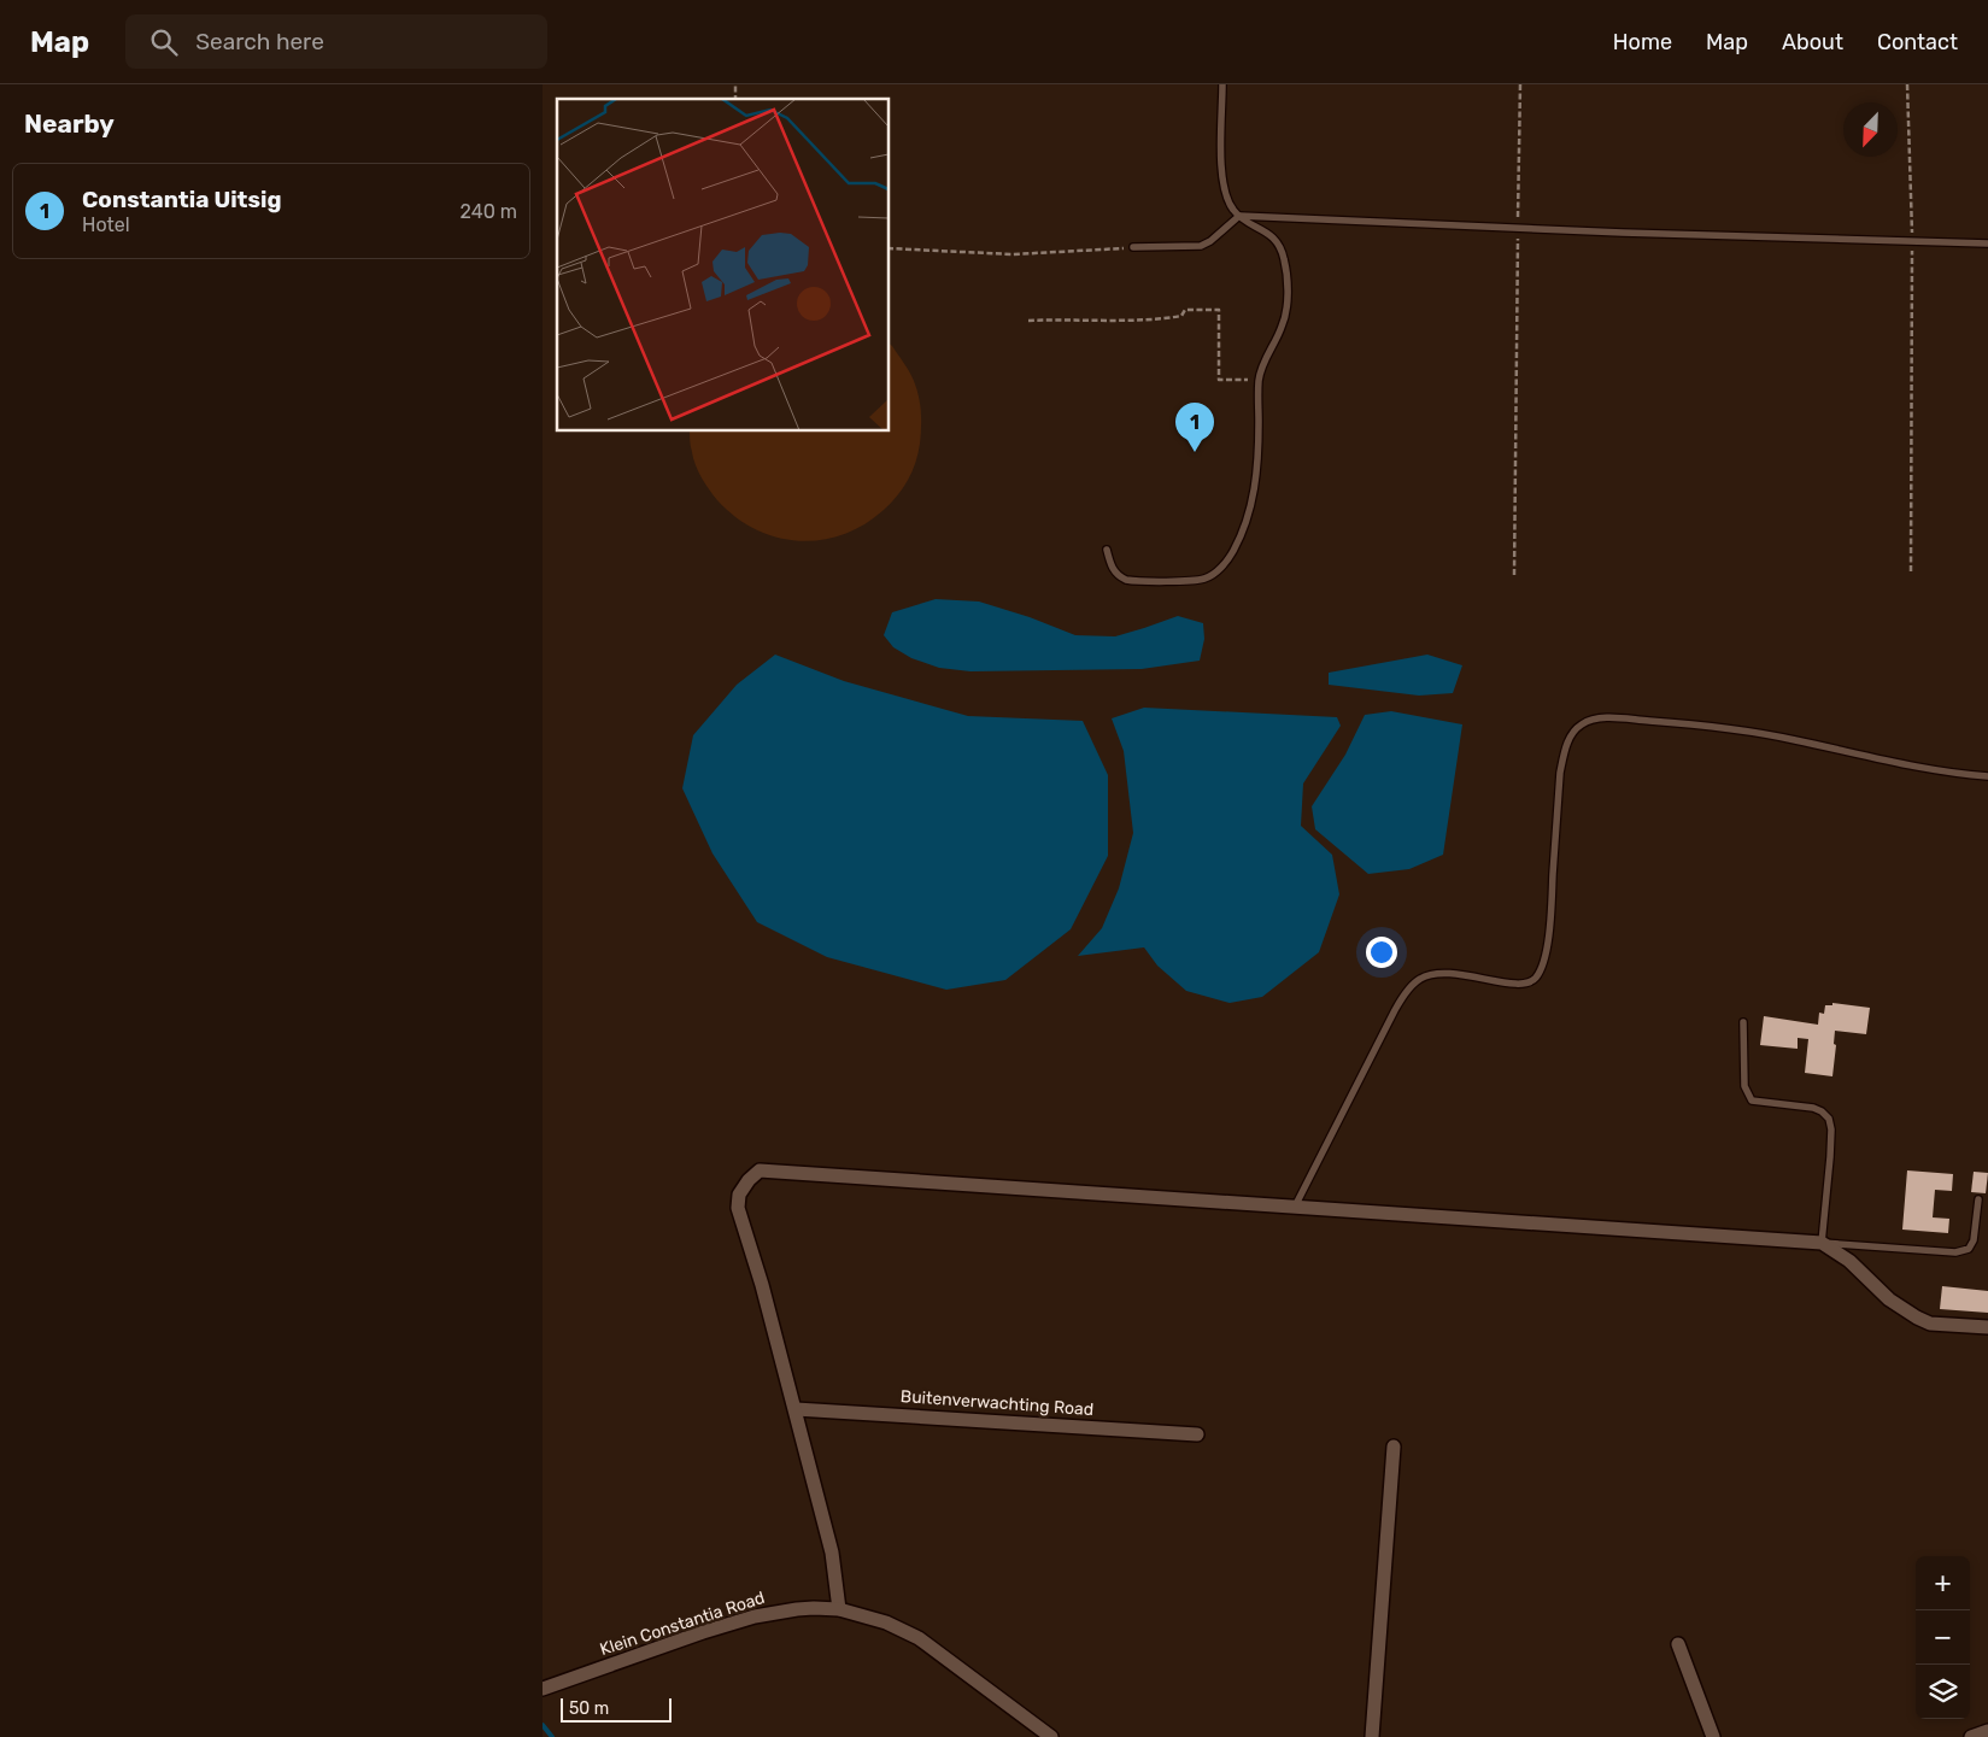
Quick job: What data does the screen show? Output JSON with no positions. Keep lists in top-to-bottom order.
{
  "streets": {
    "street": ["Buitenverwachting Road", "Klein Constantia Road"]
  },
  "scale_bar": "50 m",
  "north": "bottom left",
  "page": {
    "header": "Map",
    "search": "Search here",
    "nav": [
      "Home",
      "Map",
      "About",
      "Contact"
    ],
    "heading": "Nearby",
    "list": [
      {
        "mark": "1",
        "name": "Constantia Uitsig",
        "note": "Hotel",
        "value": "240 m"
      }
    ],
    "pins": "1",
    "map_buttons": ["+", "−"],
    "scale": "50 m"
  }
}
